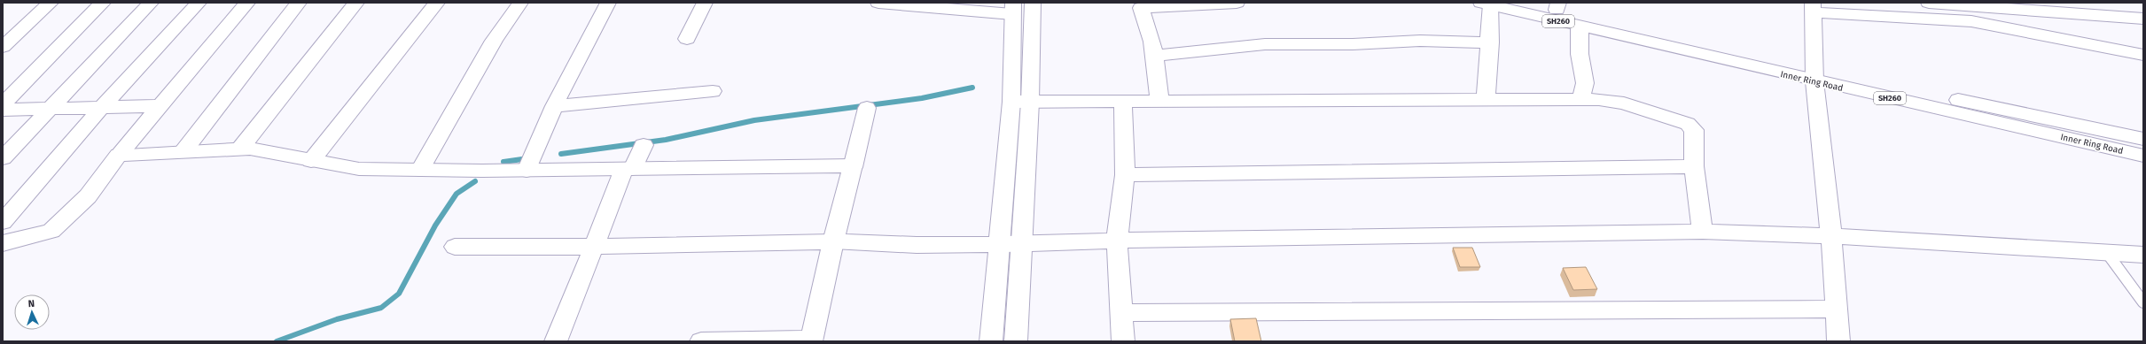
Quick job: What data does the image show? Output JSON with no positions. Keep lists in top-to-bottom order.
{
  "streets": {
    "main road": ["SH260", "Inner Ring Road"]
  },
  "north": "top"
}
